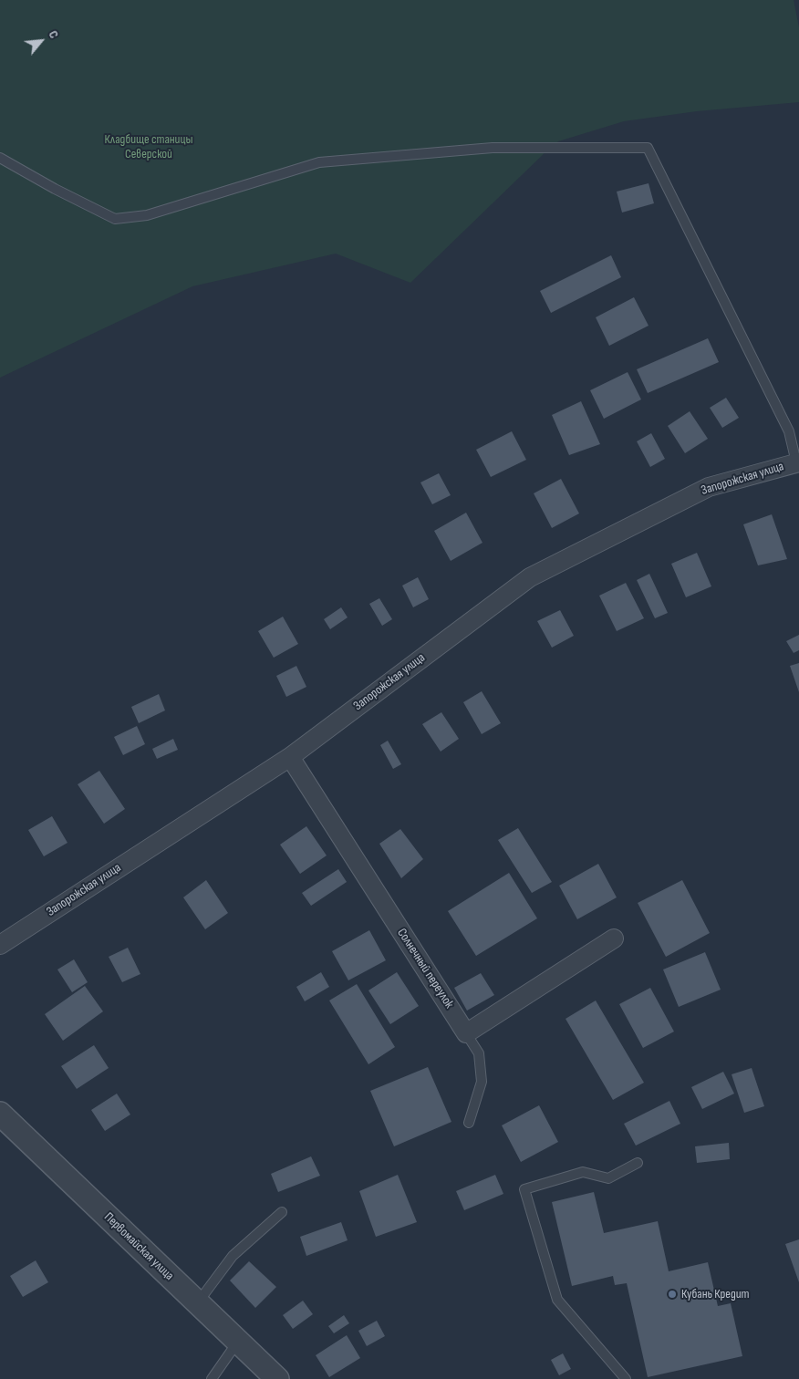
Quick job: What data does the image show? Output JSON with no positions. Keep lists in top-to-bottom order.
{
  "streets": {
    "street": ["Запорожская улица", "Солнечный переулок", "Первомайская улица"]
  },
  "crossings": [
    ["Запорожская улица", "Солнечный переулок"]
  ],
  "parks": ["Кладбище станицы Северской"],
  "places": ["Кубань Кредит"],
  "north": "top right"
}
